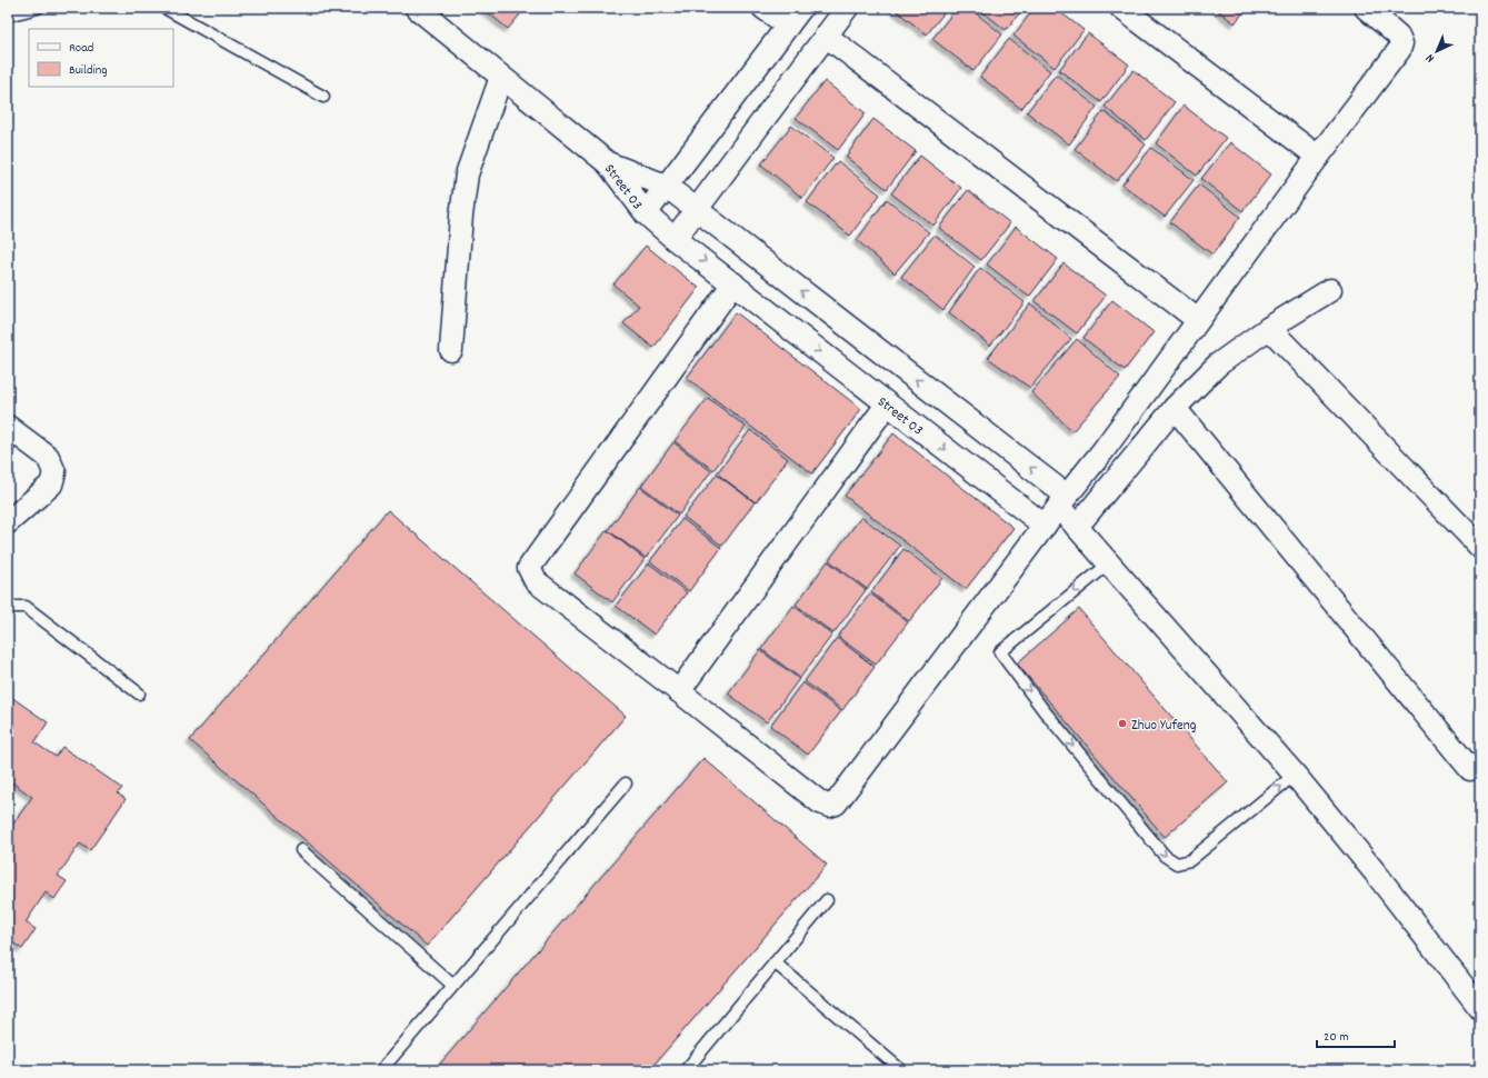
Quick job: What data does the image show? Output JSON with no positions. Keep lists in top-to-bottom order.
{
  "streets": {
    "street": ["Street 03"]
  },
  "places": ["Zhuo Yufeng"],
  "legend": ["Road", "Building"],
  "scale_bar": "20 m",
  "north": "bottom left"
}
